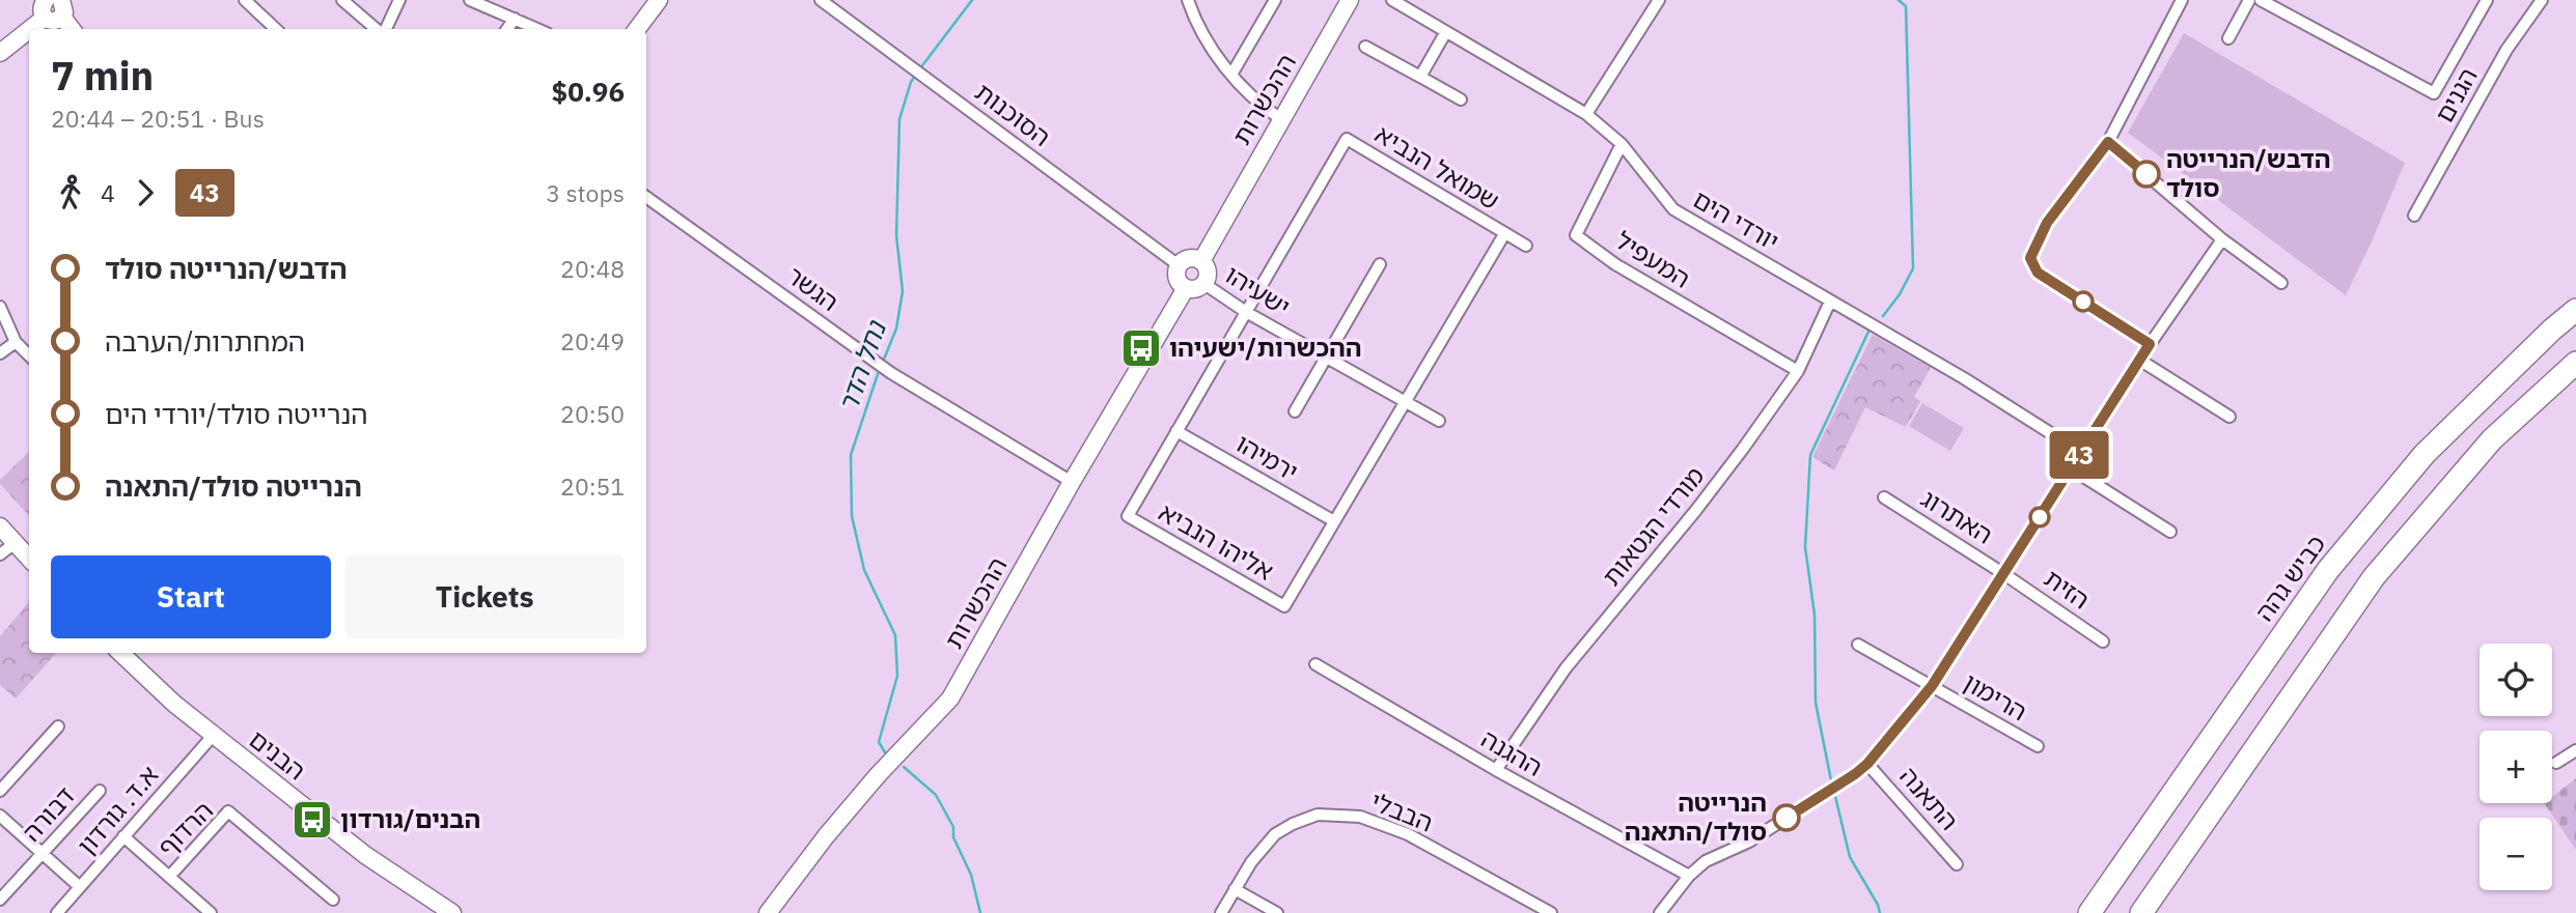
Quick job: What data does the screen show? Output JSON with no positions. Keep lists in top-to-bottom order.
{
  "streets": {
    "highway": ["כביש גהה"],
    "street": [
      "הגנים",
      "ההכשרות",
      "הסוכנות",
      "שמואל הנביא",
      "יורדי הים",
      "המעפיל",
      "הגשר",
      "ישעיהו",
      "ירמיהו",
      "האתרוג",
      "מורדי הגטאות",
      "אליהו הנביא",
      "הזית",
      "הרימון",
      "ההגנה",
      "הבנים",
      "התאנה",
      "א.ד. גורדון",
      "הבבלי",
      "דבורה",
      "הרדוף"
    ]
  },
  "crossings": [
    ["ההכשרות", "הסוכנות"],
    ["ההכשרות", "הגשר"],
    ["ההכשרות", "ישעיהו"],
    ["הסוכנות", "ישעיהו"],
    ["שמואל הנביא", "אליהו הנביא"],
    ["יורדי הים", "המעפיל"],
    ["יורדי הים", "מורדי הגטאות"],
    ["המעפיל", "מורדי הגטאות"],
    ["ישעיהו", "אליהו הנביא"],
    ["ירמיהו", "אליהו הנביא"],
    ["האתרוג", "הזית"],
    ["מורדי הגטאות", "ההגנה"],
    ["הבנים", "א.ד. גורדון"]
  ],
  "water": ["נחל הדר"],
  "places": {
    "other": ["הדבש/הנרייטה סולד", "הנרייטה סולד/התאנה"],
    "bus stop": ["ההכשרות/ישעיהו", "הבנים/גורדון"]
  },
  "lines": ["bus line 43"],
  "page": {
    "on_map": "43",
    "heading": ["7 min", "20:44 – 20:51 · Bus", "$0.96"],
    "legs": ["4", "43", "3 stops"],
    "list": [
      {
        "name": "הדבש/הנרייטה סולד",
        "value": "20:48"
      },
      {
        "name": "המחתרות/הערבה",
        "value": "20:49"
      },
      {
        "name": "הנרייטה סולד/יורדי הים",
        "value": "20:50"
      },
      {
        "name": "הנרייטה סולד/התאנה",
        "value": "20:51"
      }
    ],
    "buttons": ["Start", "Tickets"],
    "map_buttons": ["+", "−"]
  }
}
